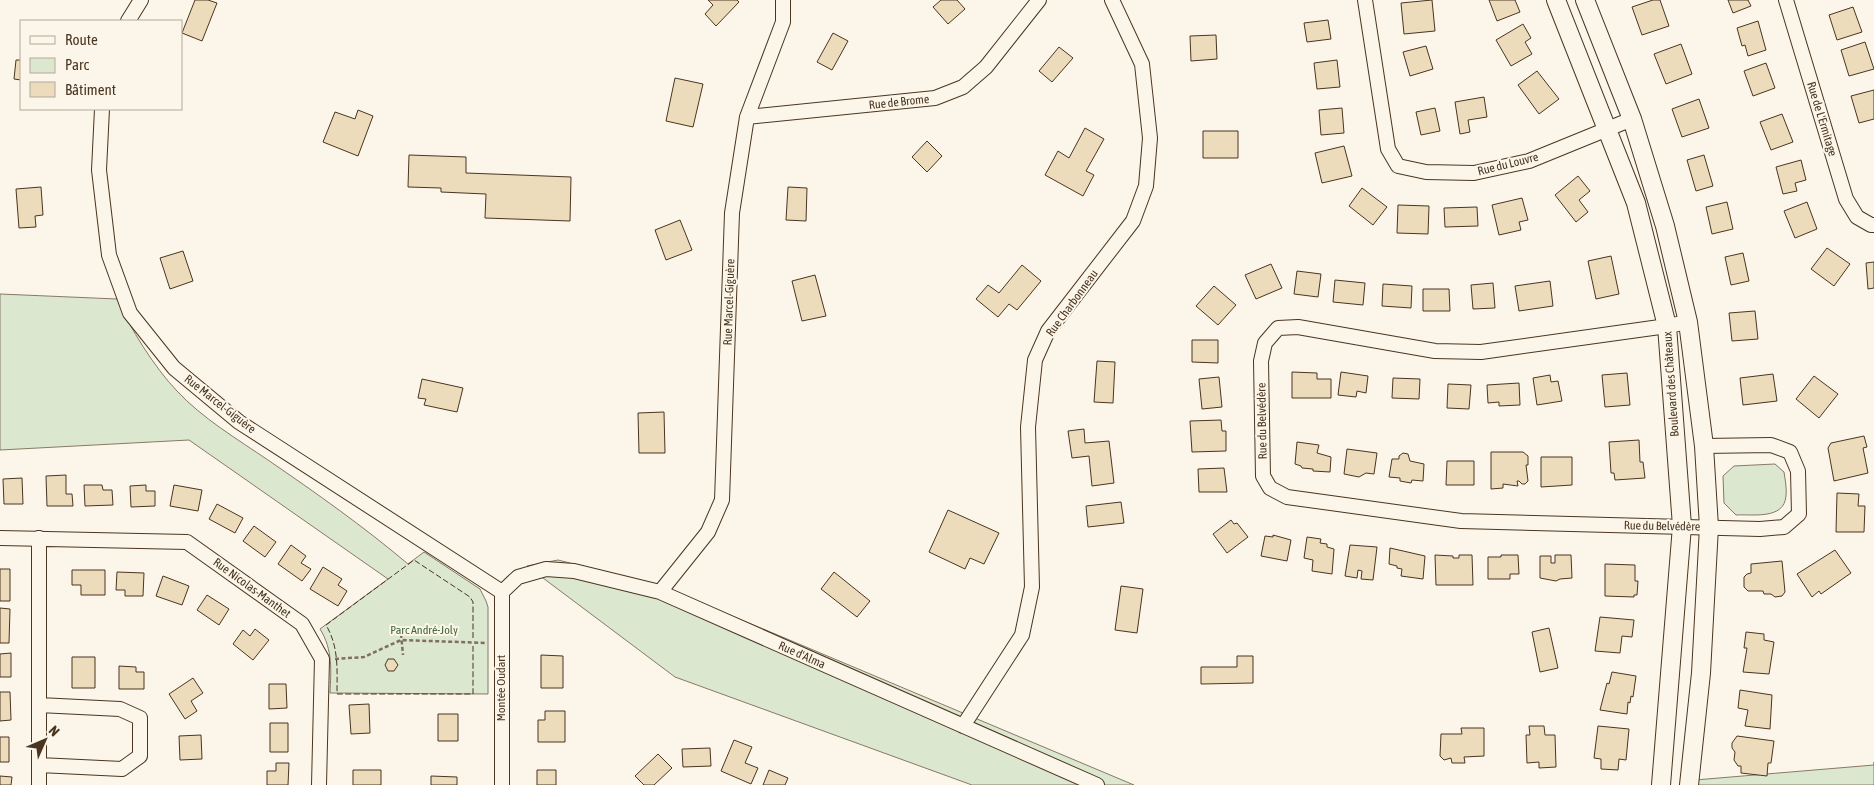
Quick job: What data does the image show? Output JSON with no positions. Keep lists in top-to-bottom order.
{
  "streets": {
    "street": [
      "Rue de Brome",
      "Rue de L'Ermitage",
      "Rue du Louvre",
      "Rue Marcel-Giguère",
      "Rue Charbonneau",
      "Boulevard des Châteaux",
      "Rue du Belvédère",
      "Rue Nicolas-Manthet",
      "Rue d'Alma",
      "Montée Oudart"
    ]
  },
  "crossings": [
    ["Rue de Brome", "Rue Marcel-Giguère"],
    ["Rue du Louvre", "Boulevard des Châteaux"],
    ["Rue Marcel-Giguère", "Rue d'Alma"],
    ["Rue Marcel-Giguère", "Montée Oudart"],
    ["Rue Charbonneau", "Rue d'Alma"],
    ["Boulevard des Châteaux", "Rue du Belvédère"],
    ["Rue d'Alma", "Montée Oudart"]
  ],
  "parks": ["Parc André-Joly"],
  "legend": ["Route", "Parc", "Bâtiment"],
  "north": "top right"
}
